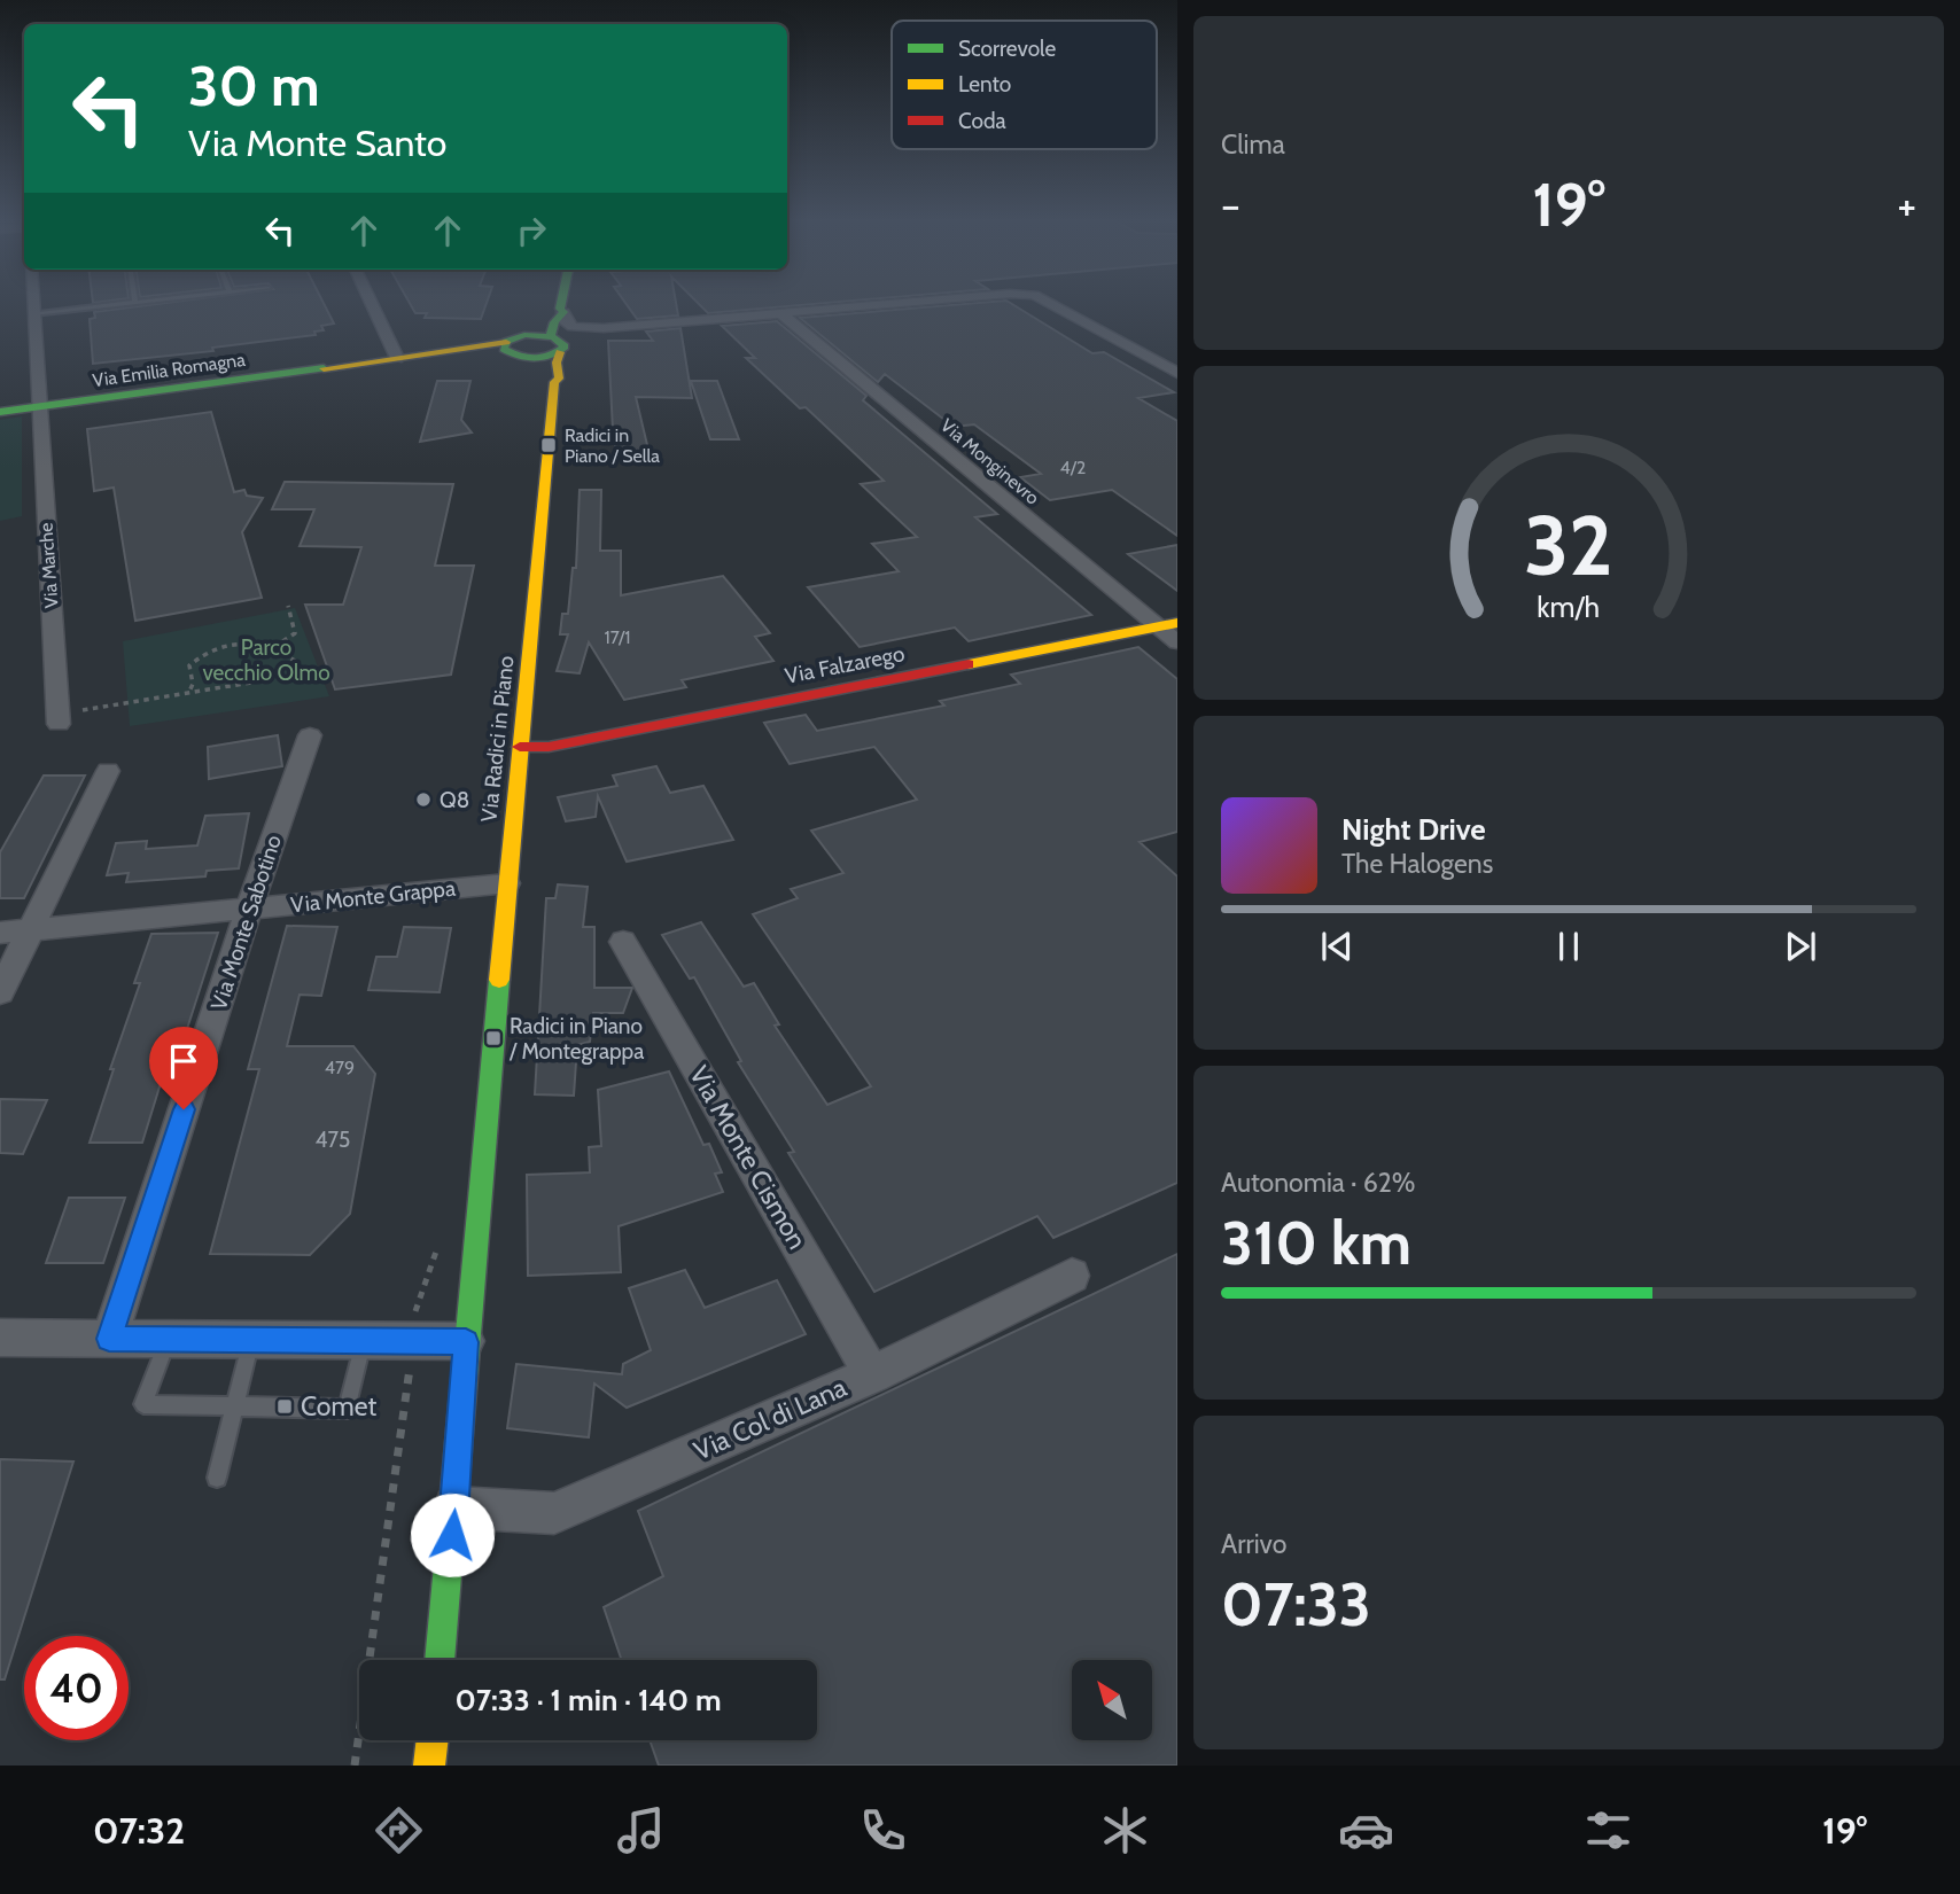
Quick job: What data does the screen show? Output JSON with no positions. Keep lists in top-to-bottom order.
{
  "streets": {
    "street": [
      "Via Emilia Romagna",
      "Via Monginevro",
      "Via Marche",
      "Via Falzarego",
      "Via Radici in Piano",
      "Via Monte Grappa",
      "Via Monte Sabotino",
      "Via Monte Cismon",
      "Via Col di Lana"
    ]
  },
  "crossings": [
    ["Via Emilia Romagna", "Via Marche"],
    ["Via Emilia Romagna", "Via Radici in Piano"],
    ["Via Monginevro", "Via Falzarego"],
    ["Via Falzarego", "Via Radici in Piano"],
    ["Via Radici in Piano", "Via Monte Grappa"],
    ["Via Monte Grappa", "Via Monte Sabotino"],
    ["Via Monte Cismon", "Via Col di Lana"]
  ],
  "parks": ["Parco vecchio Olmo"],
  "places": {
    "transit": ["Radici in Piano / Sella", "Radici in Piano / Montegrappa", "Comet"],
    "other": ["Q8"]
  },
  "house_numbers": [
    "4/2",
    "17/1",
    "479",
    "475"
  ],
  "legend": ["Scorrevole", "Lento", "Coda"],
  "north": "top left",
  "page": {
    "tile": [
      "Clima",
      ["Autonomia · 62%", "310 km"],
      ["Arrivo", "07:33"]
    ],
    "turn": ["30 m", "Via Monte Santo"],
    "heat": ["−", "19°", "+"],
    "song": ["Night Drive", "The Halogens"],
    "limit": "40",
    "trip": "07:33 · 1 min · 140 m",
    "tabs": ["07:32", "19°"],
    "gauge": ["32", "km/h"]
  }
}
